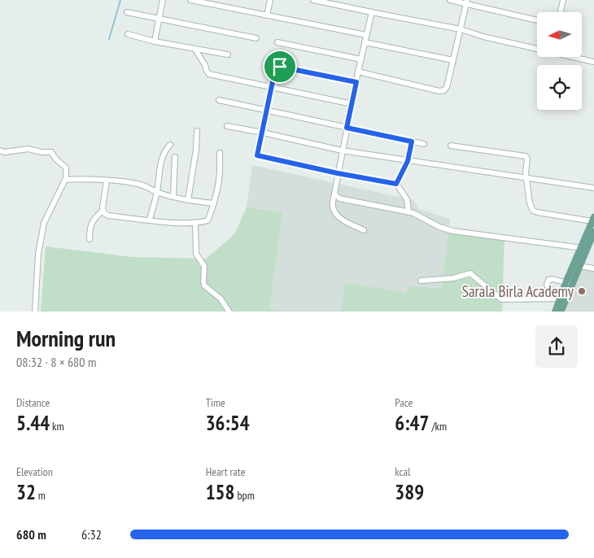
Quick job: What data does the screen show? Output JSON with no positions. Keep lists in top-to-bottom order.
{
  "places": ["Sarala Birla Academy"],
  "north": "left",
  "page": {
    "heading": ["Morning run", "08:32 · 8 × 680 m"],
    "stats": [
      ["Distance", "5.44 km"],
      ["Time", "36:54"],
      ["Pace", "6:47 /km"],
      ["Elevation", "32 m"],
      ["Heart rate", "158 bpm"],
      ["kcal", "389"]
    ],
    "list": [
      {
        "name": "680 m",
        "note": "6:32"
      }
    ]
  }
}
